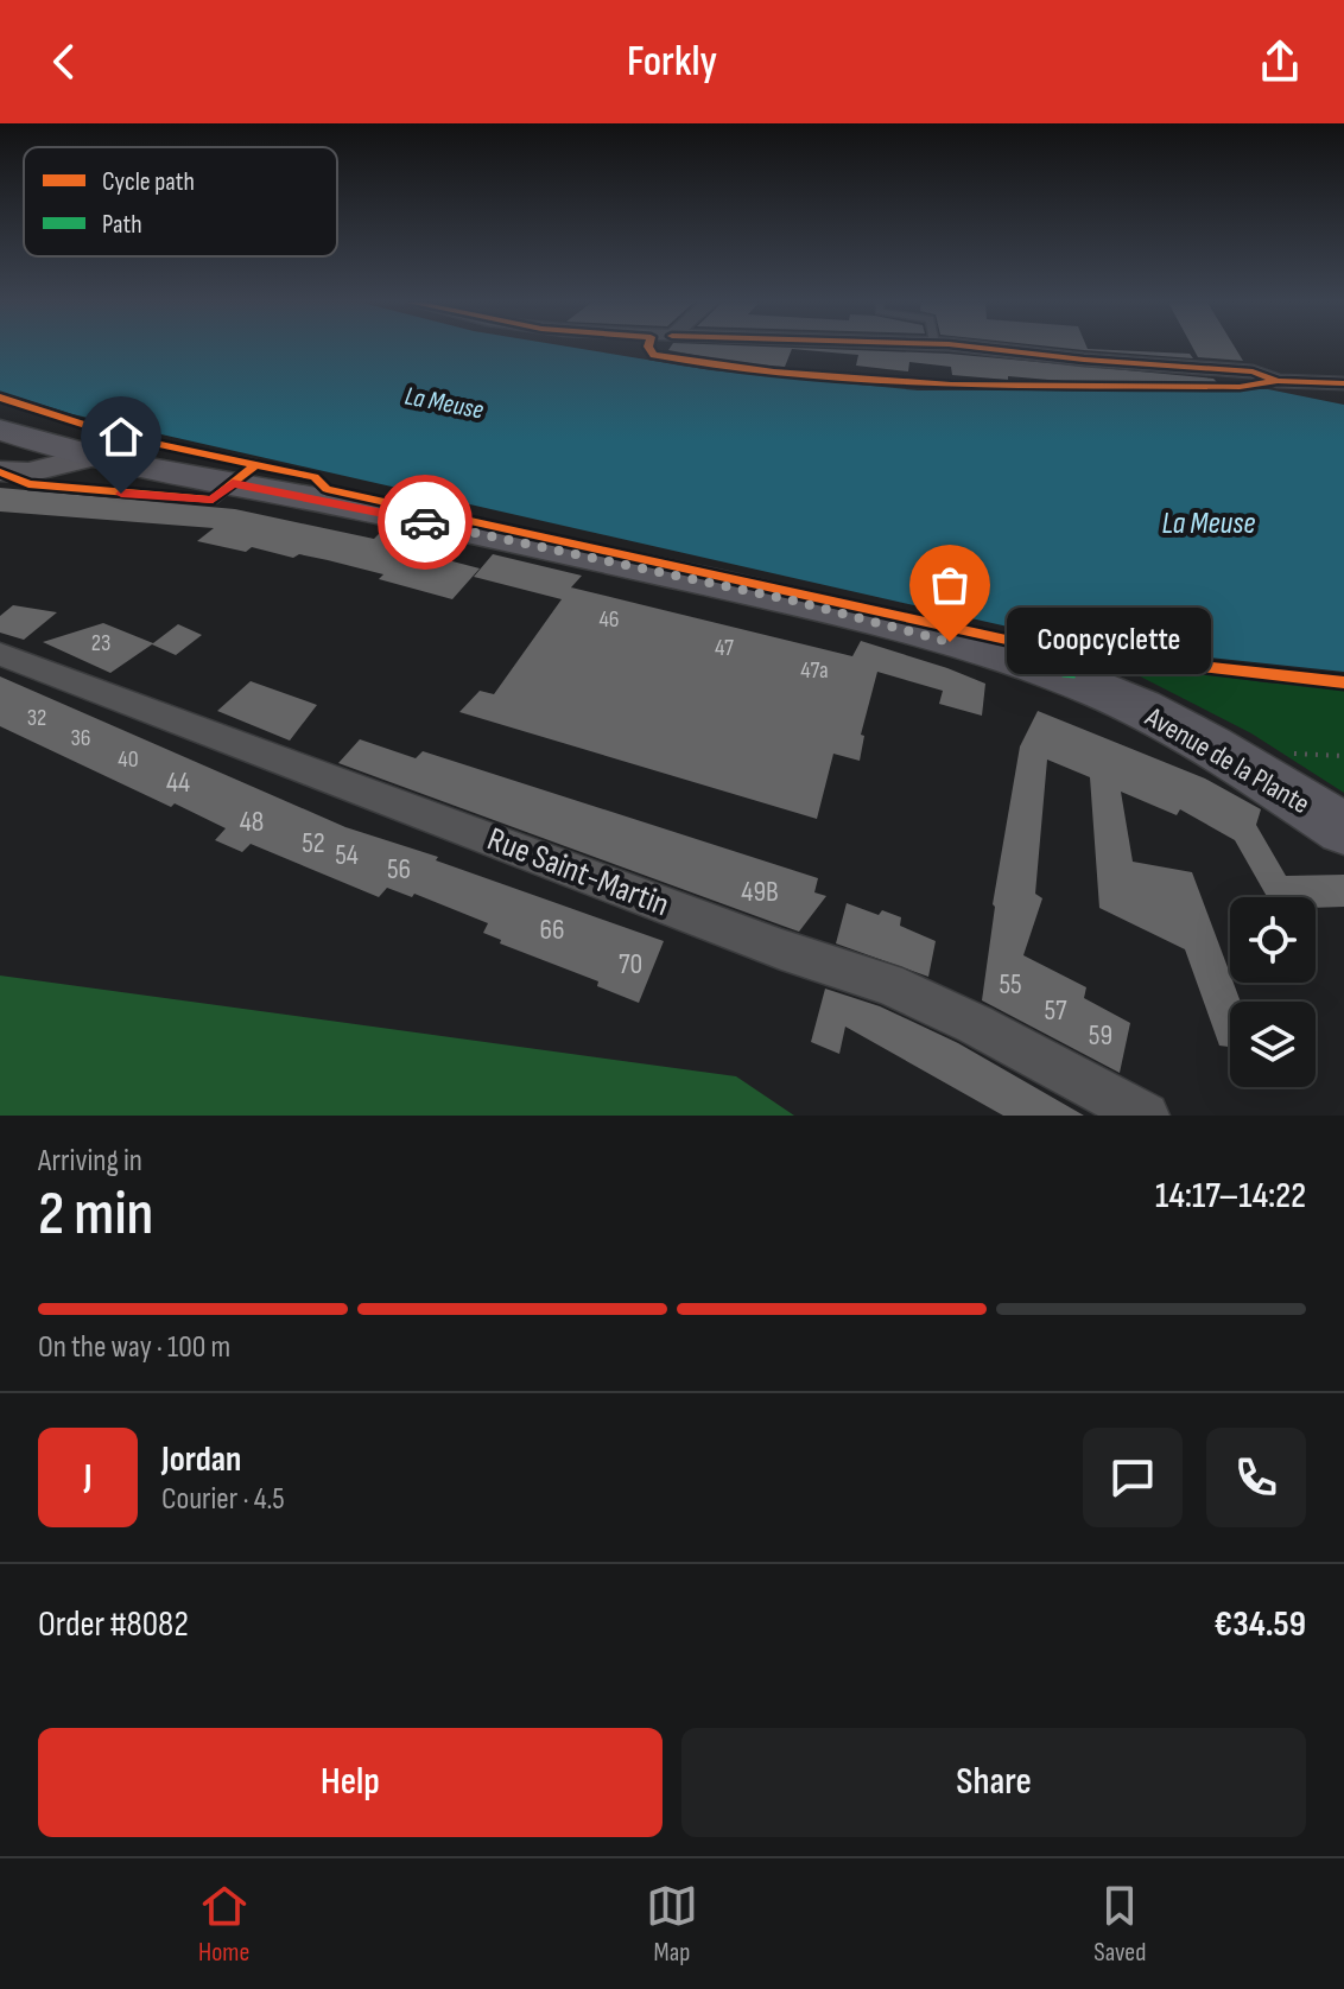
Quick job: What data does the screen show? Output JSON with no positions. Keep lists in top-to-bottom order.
{
  "streets": {
    "main road": ["Avenue de la Plante"],
    "street": ["Rue Saint-Martin"]
  },
  "water": ["La Meuse"],
  "places": ["Coopcyclette"],
  "house_numbers": [
    "46",
    "23",
    "47",
    "47a",
    "32",
    "36",
    "40",
    "44",
    "48",
    "52",
    "54",
    "56",
    "49B",
    "66",
    "70",
    "55",
    "57",
    "59"
  ],
  "legend": ["Cycle path", "Path"],
  "page": {
    "header": "Forkly",
    "bubble": "Coopcyclette",
    "heading": ["2 min", "Arriving in", "14:17–14:22"],
    "panel": [
      "Jordan",
      "Courier · 4.5",
      "Order #8082",
      "€34.59"
    ],
    "bar": "On the way · 100 m",
    "round": "J",
    "buttons": ["Help", "Share"],
    "tabs": ["Home", "Map", "Saved"]
  }
}
